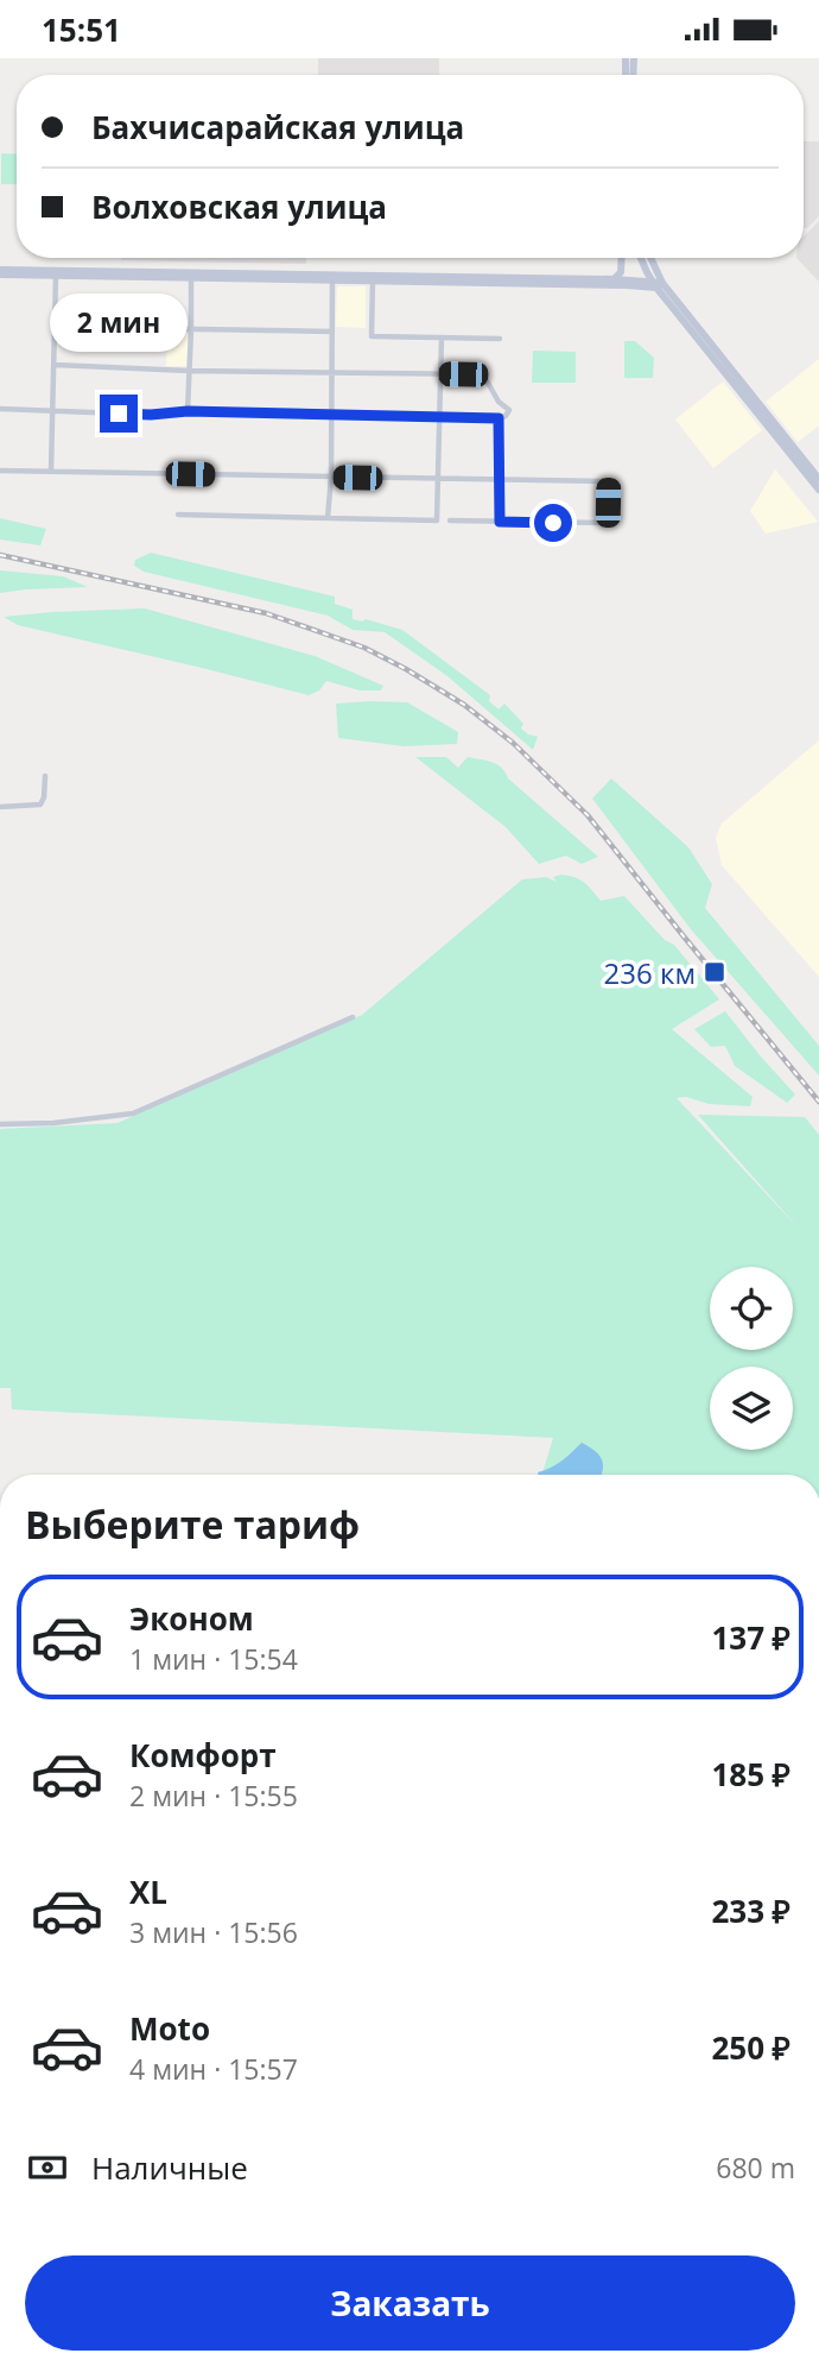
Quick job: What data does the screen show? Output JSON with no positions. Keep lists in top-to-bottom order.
{
  "places": {
    "transit": ["236 км"]
  },
  "page": {
    "status": "15:51",
    "banner": ["Бахчисарайская улица", "Волховская улица"],
    "bubble": "2 мин",
    "heading": "Выберите тариф",
    "list": [
      {
        "name": "Эконом",
        "note": "1 мин · 15:54",
        "value": "137 ₽"
      },
      {
        "name": "Комфорт",
        "note": "2 мин · 15:55",
        "value": "185 ₽"
      },
      {
        "name": "XL",
        "note": "3 мин · 15:56",
        "value": "233 ₽"
      },
      {
        "name": "Moto",
        "note": "4 мин · 15:57",
        "value": "250 ₽"
      }
    ],
    "pay": ["Наличные", "680 m"],
    "buttons": "Заказать"
  }
}
